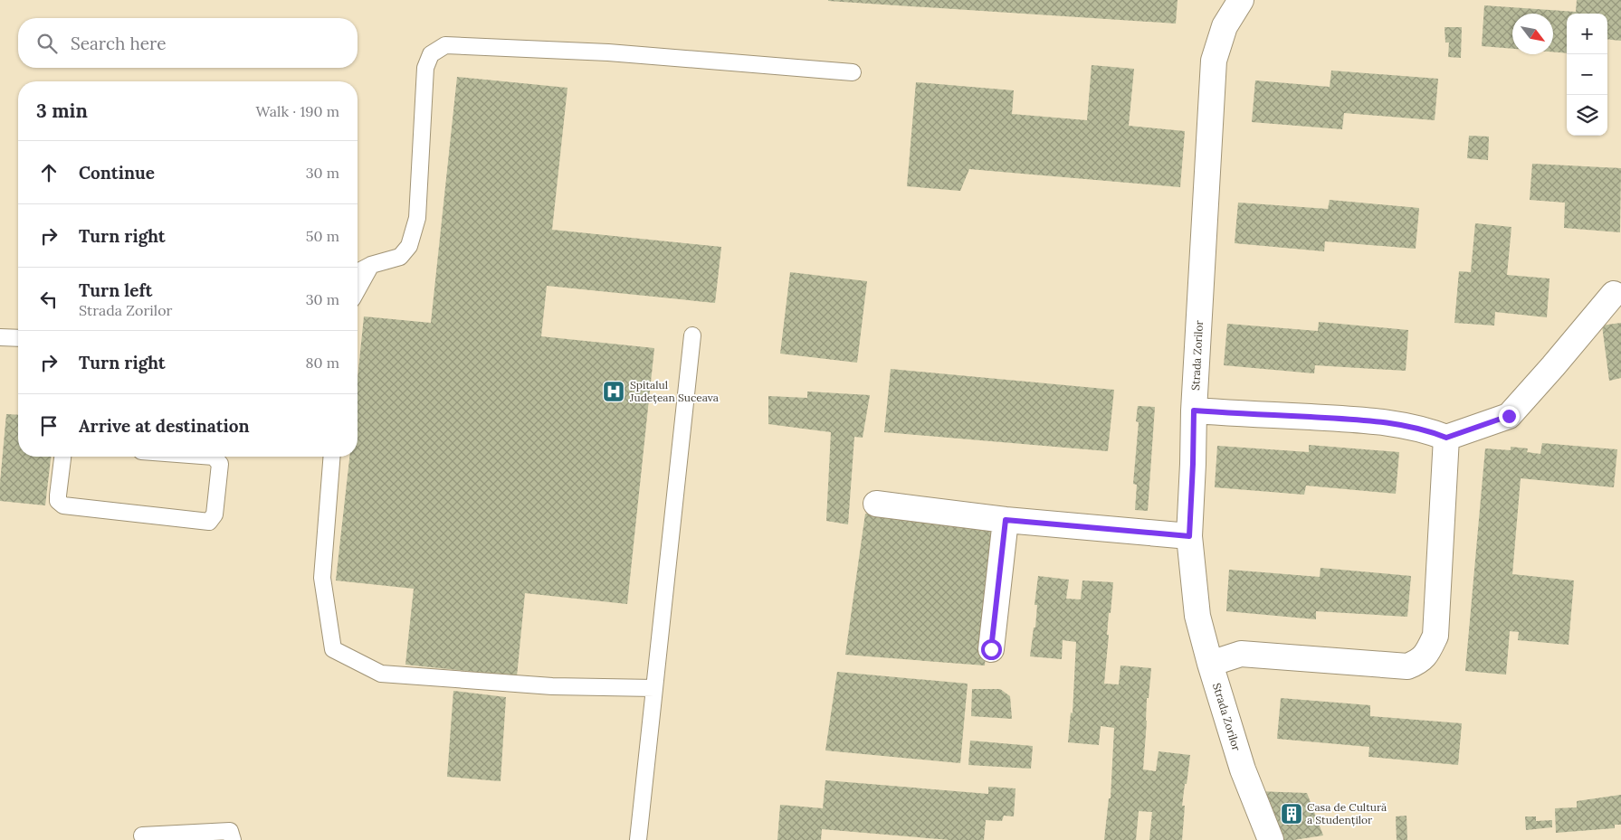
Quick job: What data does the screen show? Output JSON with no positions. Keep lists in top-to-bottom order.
{
  "streets": {
    "street": ["Strada Zorilor"]
  },
  "places": {
    "hospital": ["Spitalul Județean Suceava"],
    "building": ["Casa de Cultură a Studenților"]
  },
  "north": "bottom right",
  "page": {
    "map_buttons": ["+", "−"],
    "search": "Search here",
    "heading": ["3 min", "Walk · 190 m"],
    "list": [
      ["Continue", "30 m"],
      ["Turn right", "50 m"],
      ["Turn left", "Strada Zorilor", "30 m"],
      ["Turn right", "80 m"],
      "Arrive at destination"
    ]
  }
}
